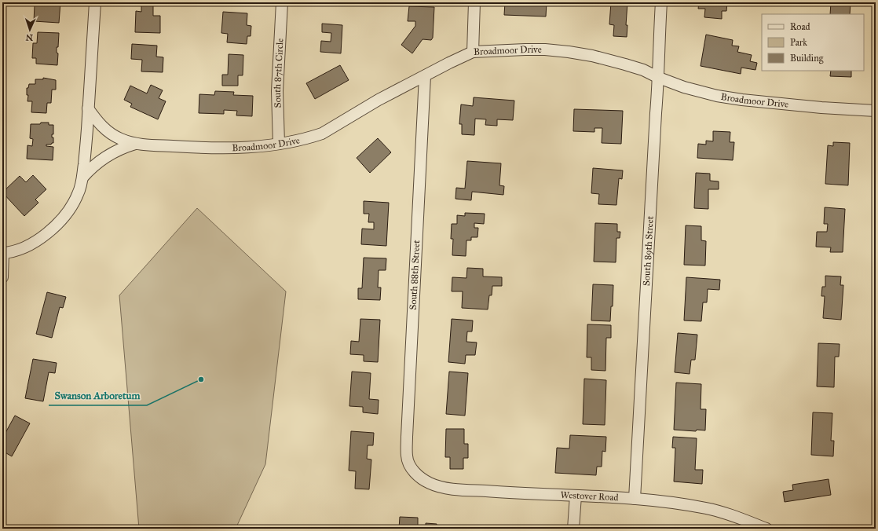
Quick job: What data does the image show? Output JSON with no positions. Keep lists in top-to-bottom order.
{
  "streets": {
    "street": [
      "Broadmoor Drive",
      "South 87th Circle",
      "South 89th Street",
      "South 88th Street",
      "Westover Road"
    ]
  },
  "crossings": [
    ["Broadmoor Drive", "South 87th Circle"],
    ["Broadmoor Drive", "South 89th Street"],
    ["Broadmoor Drive", "South 88th Street"],
    ["South 89th Street", "Westover Road"],
    ["South 88th Street", "Westover Road"]
  ],
  "places": ["Swanson Arboretum"],
  "legend": ["Road", "Park", "Building"],
  "north": "bottom"
}
